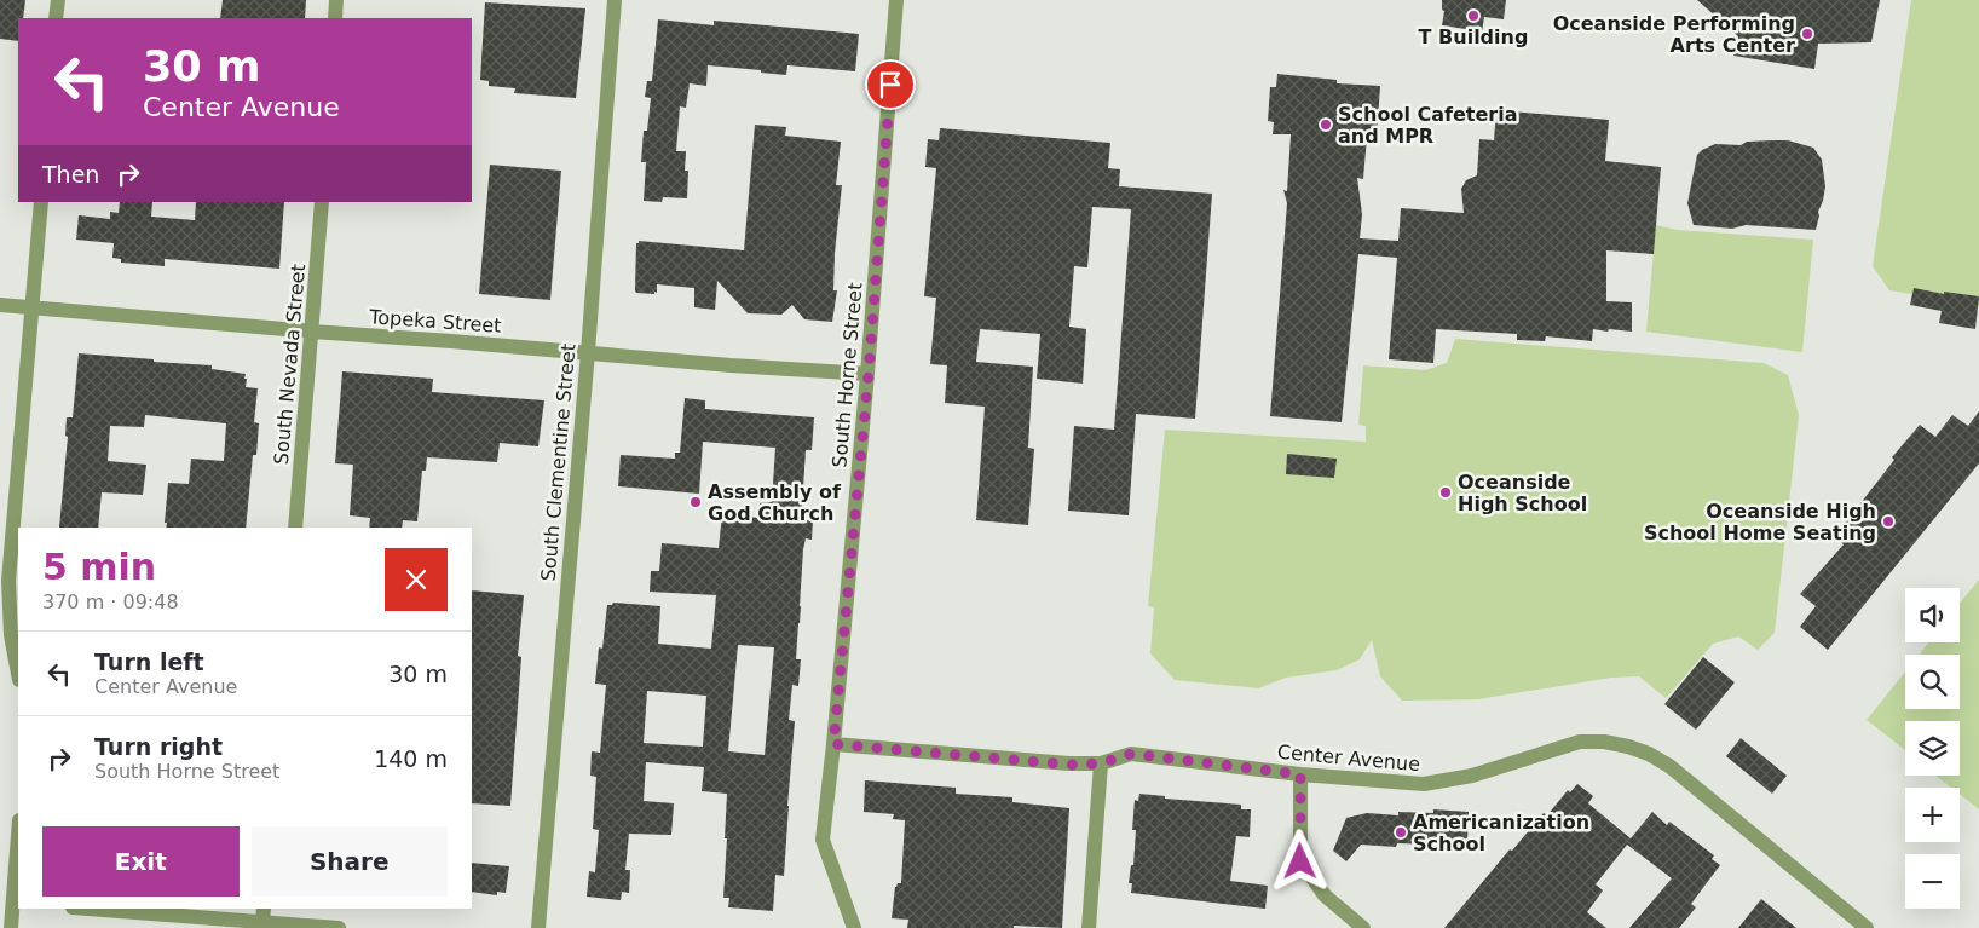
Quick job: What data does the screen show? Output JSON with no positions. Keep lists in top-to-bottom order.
{
  "streets": {
    "street": [
      "Topeka Street",
      "South Nevada Street",
      "South Horne Street",
      "South Clementine Street",
      "Center Avenue"
    ]
  },
  "crossings": [
    ["Topeka Street", "South Nevada Street"],
    ["Topeka Street", "South Horne Street"],
    ["Topeka Street", "South Clementine Street"],
    ["South Horne Street", "Center Avenue"]
  ],
  "places": [
    "T Building",
    "Oceanside Performing Arts Center",
    "School Cafeteria and MPR",
    "Oceanside High School",
    "Assembly of God Church",
    "Oceanside High School Home Seating",
    "Americanization School"
  ],
  "page": {
    "turn": ["30 m", "Center Avenue"],
    "then": "Then",
    "heading": ["5 min", "370 m · 09:48"],
    "map_buttons": ["+", "−"],
    "list": [
      {
        "name": "Turn left",
        "note": "Center Avenue",
        "value": "30 m"
      },
      {
        "name": "Turn right",
        "note": "South Horne Street",
        "value": "140 m"
      }
    ],
    "buttons": ["Exit", "Share"]
  }
}
